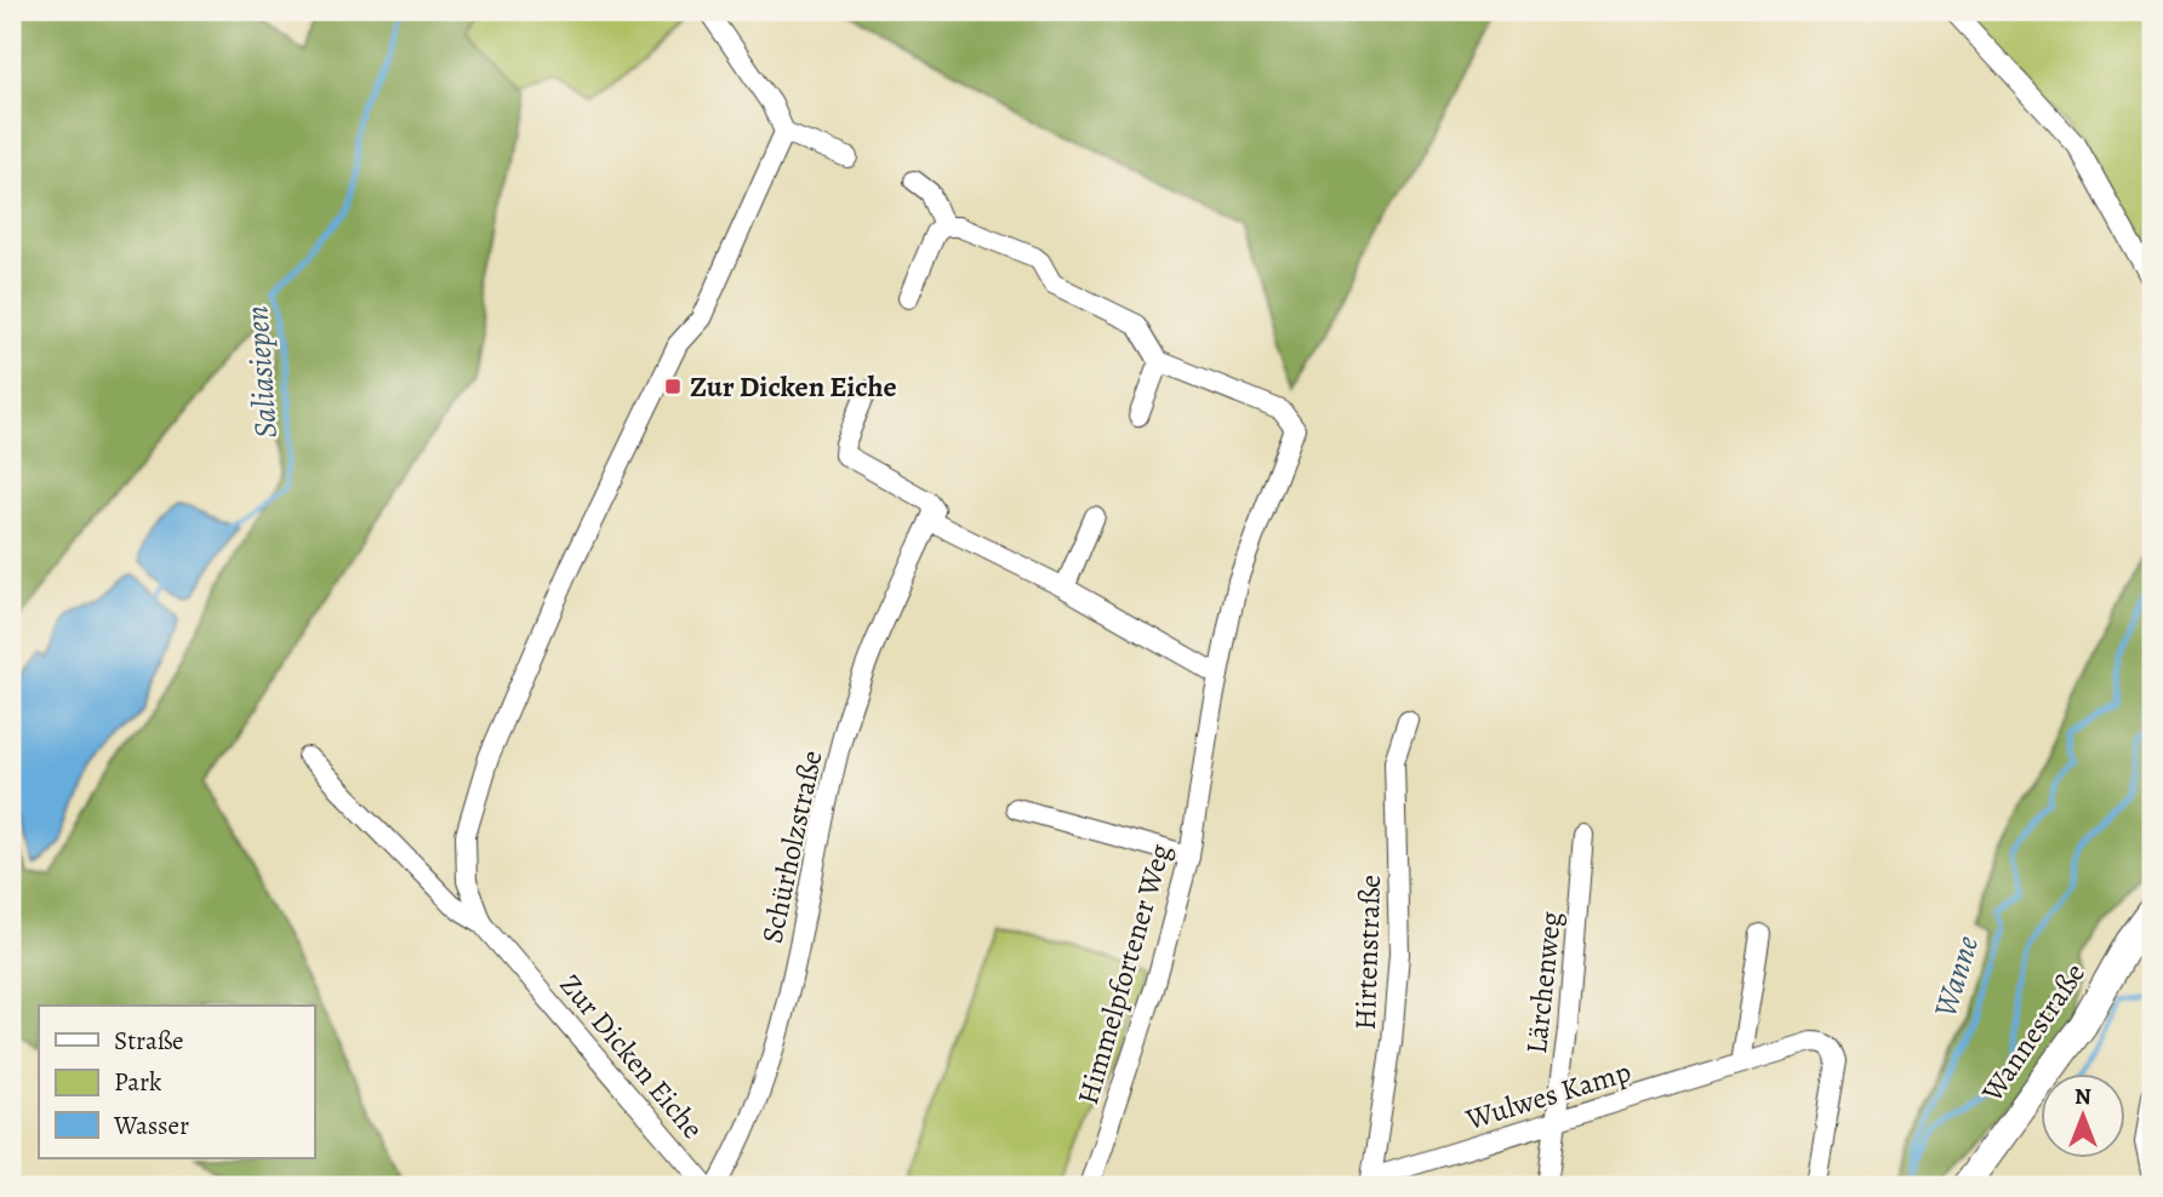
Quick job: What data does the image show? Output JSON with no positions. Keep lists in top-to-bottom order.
{
  "streets": {
    "street": [
      "Schürholzstraße",
      "Hirtenstraße",
      "Himmelpfortener Weg",
      "Lärchenweg",
      "Wannestraße",
      "Zur Dicken Eiche",
      "Wulwes Kamp"
    ]
  },
  "crossings": [
    ["Hirtenstraße", "Wulwes Kamp"],
    ["Lärchenweg", "Wulwes Kamp"]
  ],
  "water": ["Saliasiepen", "Wanne"],
  "places": {
    "transit": ["Zur Dicken Eiche"]
  },
  "legend": ["Straße", "Park", "Wasser"],
  "north": "top"
}
